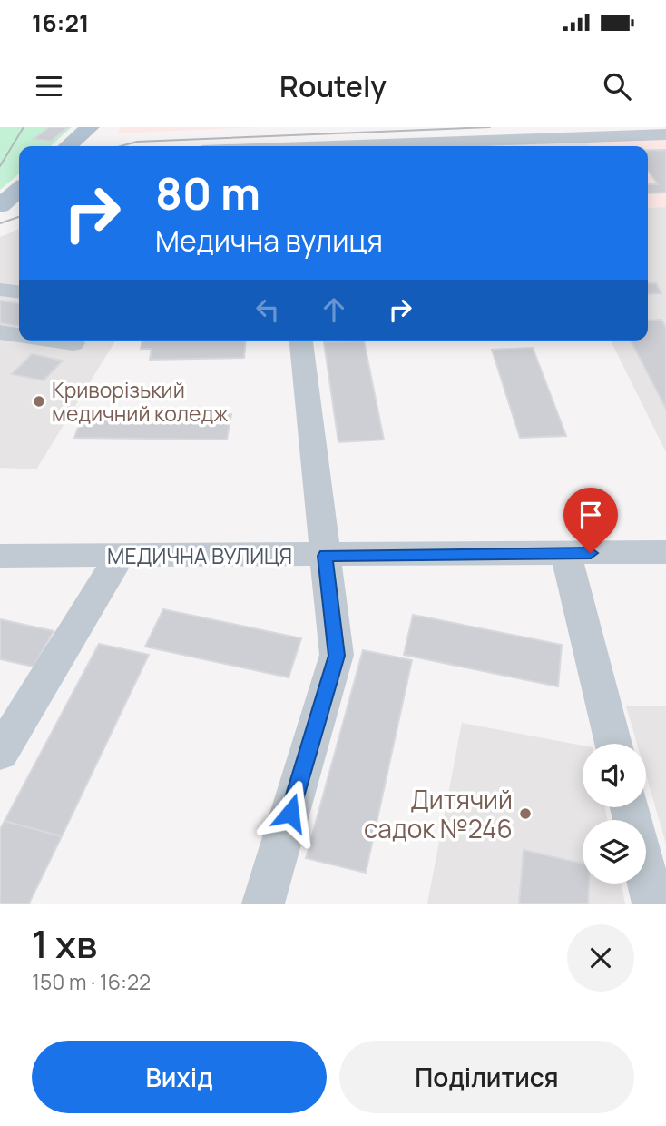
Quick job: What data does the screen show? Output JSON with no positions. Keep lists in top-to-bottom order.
{
  "streets": {
    "street": ["МЕДИЧНА ВУЛИЦЯ"]
  },
  "places": ["Криворізький медичний коледж", "Дитячий садок №246"],
  "page": {
    "status": "16:21",
    "header": "Routely",
    "turn": ["80 m", "Медична вулиця"],
    "heading": ["1 хв", "150 m · 16:22"],
    "buttons": ["Вихід", "Поділитися"]
  }
}
